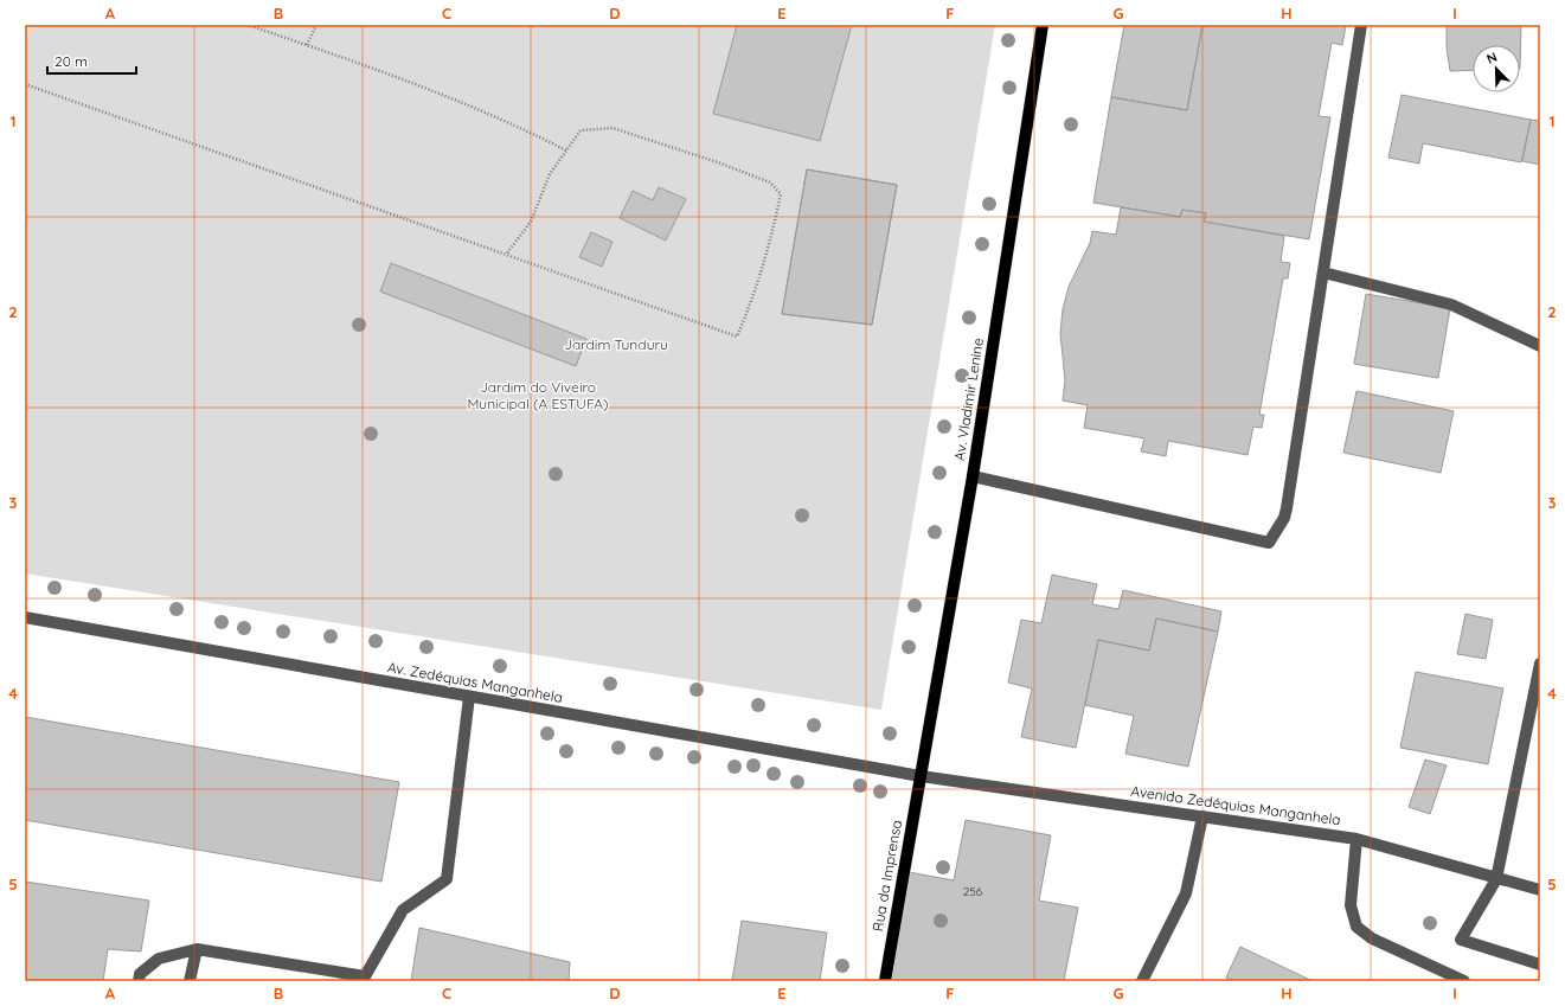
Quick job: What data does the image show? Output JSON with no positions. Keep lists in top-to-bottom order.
{
  "streets": {
    "main road": ["Av. Vladimir Lenine", "Rua da Imprensa"],
    "street": ["Av. Zedéquias Manganhela", "Avenida Zedéquias Manganhela"]
  },
  "crossings": [
    ["Av. Vladimir Lenine", "Av. Zedéquias Manganhela"],
    ["Av. Vladimir Lenine", "Avenida Zedéquias Manganhela"],
    ["Av. Vladimir Lenine", "Rua da Imprensa"],
    ["Av. Zedéquias Manganhela", "Avenida Zedéquias Manganhela"],
    ["Av. Zedéquias Manganhela", "Rua da Imprensa"],
    ["Avenida Zedéquias Manganhela", "Rua da Imprensa"]
  ],
  "parks": ["Jardim Tunduru", "Jardim do Viveiro Municipal (A ESTUFA)"],
  "house_numbers": ["256"],
  "scale_bar": "20 m",
  "north": "top left",
  "grid": {
    "columns": [
      "A",
      "B",
      "C",
      "D",
      "E",
      "F",
      "G",
      "H",
      "I"
    ],
    "rows": [
      "1",
      "2",
      "3",
      "4",
      "5"
    ]
  }
}
